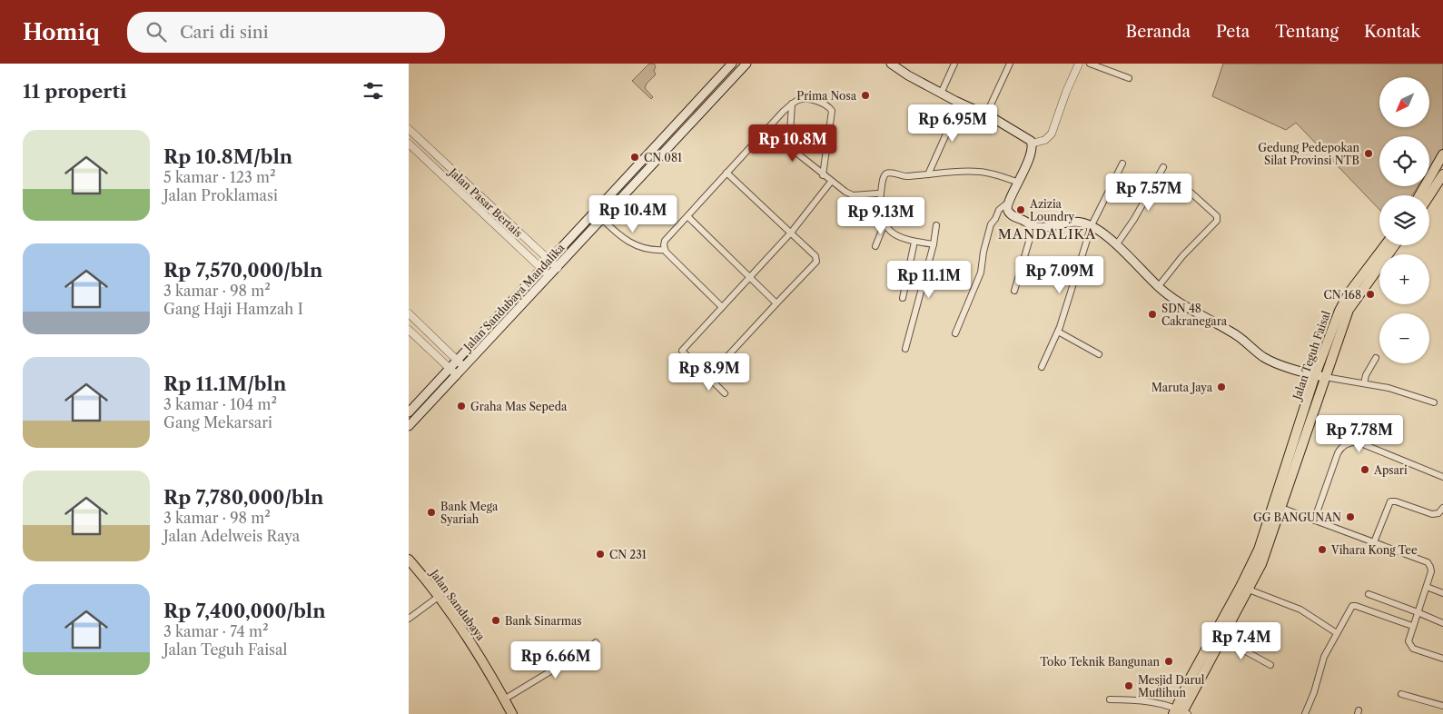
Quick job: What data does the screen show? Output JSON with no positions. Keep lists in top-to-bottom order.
{
  "streets": {
    "highway": ["Jalan Teguh Faisal", "Jalan Sandubaya"],
    "main road": ["Jalan Sandubaya Mandalika"],
    "street": ["Jalan Pasar Bertais"]
  },
  "crossings": [
    ["Jalan Pasar Bertais", "Jalan Sandubaya Mandalika"]
  ],
  "districts": ["MANDALIKA"],
  "places": [
    "Prima Nosa",
    "Gedung Pedepokan Silat Provinsi NTB",
    "CN 081",
    "Azizia Loundry",
    "CN 168",
    "SDN 48 Cakranegara",
    "Maruta Jaya",
    "Graha Mas Sepeda",
    "Apsari",
    "Bank Mega Syariah",
    "GG BANGUNAN",
    "Vihara Kong Tee",
    "CN 231",
    "Bank Sinarmas",
    "Toko Teknik Bangunan",
    "Mesjid Darul Muflihun"
  ],
  "north": "bottom left",
  "page": {
    "header": "Homiq",
    "search": "Cari di sini",
    "nav": [
      "Beranda",
      "Peta",
      "Tentang",
      "Kontak"
    ],
    "heading": "11 properti",
    "map_buttons": ["+", "−"],
    "price": [
      "Rp 6.95M",
      "Rp 10.8M",
      "Rp 7.57M",
      "Rp 10.4M",
      "Rp 9.13M",
      "Rp 7.09M",
      "Rp 11.1M",
      "Rp 8.9M",
      "Rp 7.78M",
      "Rp 7.4M",
      "Rp 6.66M"
    ],
    "list": [
      {
        "name": "Rp 10.8M/bln",
        "note": "5 kamar · 123 m² · Jalan Proklamasi"
      },
      {
        "name": "Rp 7,570,000/bln",
        "note": "3 kamar · 98 m² · Gang Haji Hamzah I"
      },
      {
        "name": "Rp 11.1M/bln",
        "note": "3 kamar · 104 m² · Gang Mekarsari"
      },
      {
        "name": "Rp 7,780,000/bln",
        "note": "3 kamar · 98 m² · Jalan Adelweis Raya"
      },
      {
        "name": "Rp 7,400,000/bln",
        "note": "3 kamar · 74 m² · Jalan Teguh Faisal"
      }
    ]
  }
}
